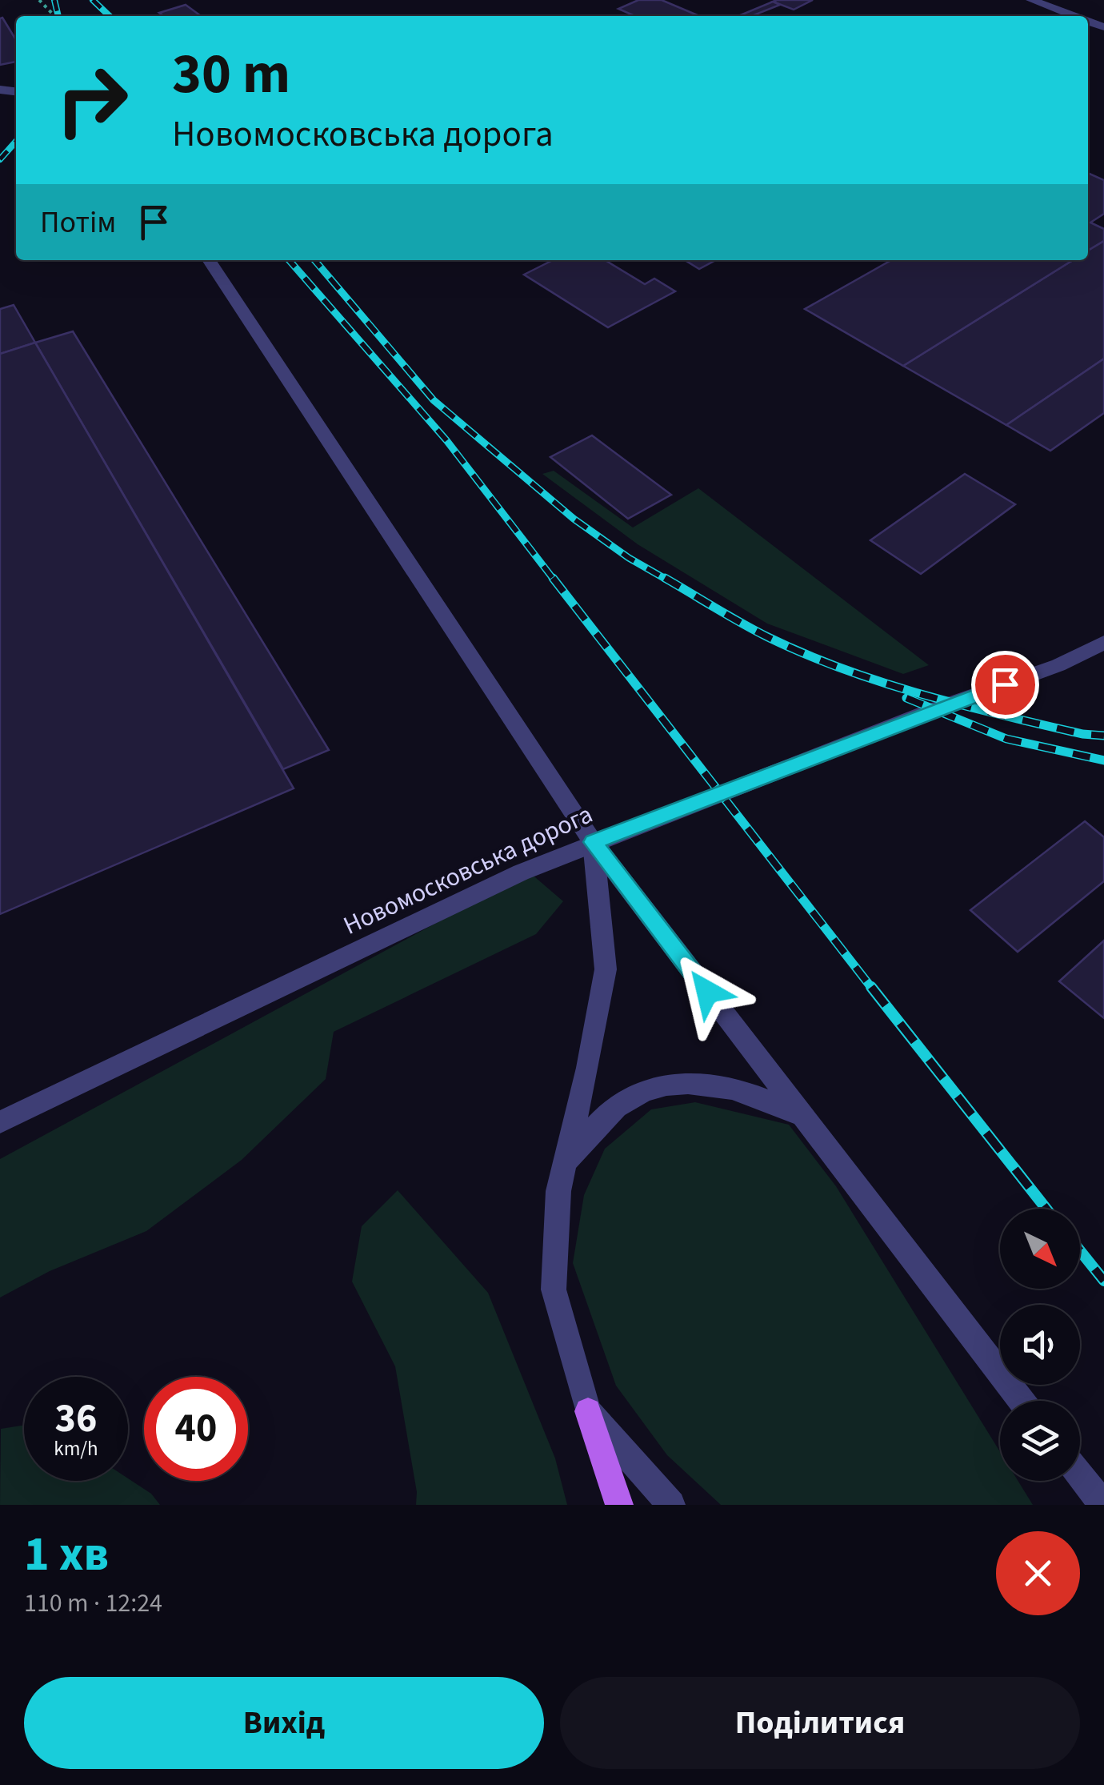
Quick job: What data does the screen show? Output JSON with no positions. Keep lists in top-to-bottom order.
{
  "streets": {
    "street": ["Новомосковська дорога"]
  },
  "north": "bottom right",
  "page": {
    "turn": ["30 m", "Новомосковська дорога"],
    "then": "Потім",
    "speed": "36 km/h",
    "limit": "40",
    "heading": ["1 хв", "110 m · 12:24"],
    "buttons": ["Вихід", "Поділитися"]
  }
}
